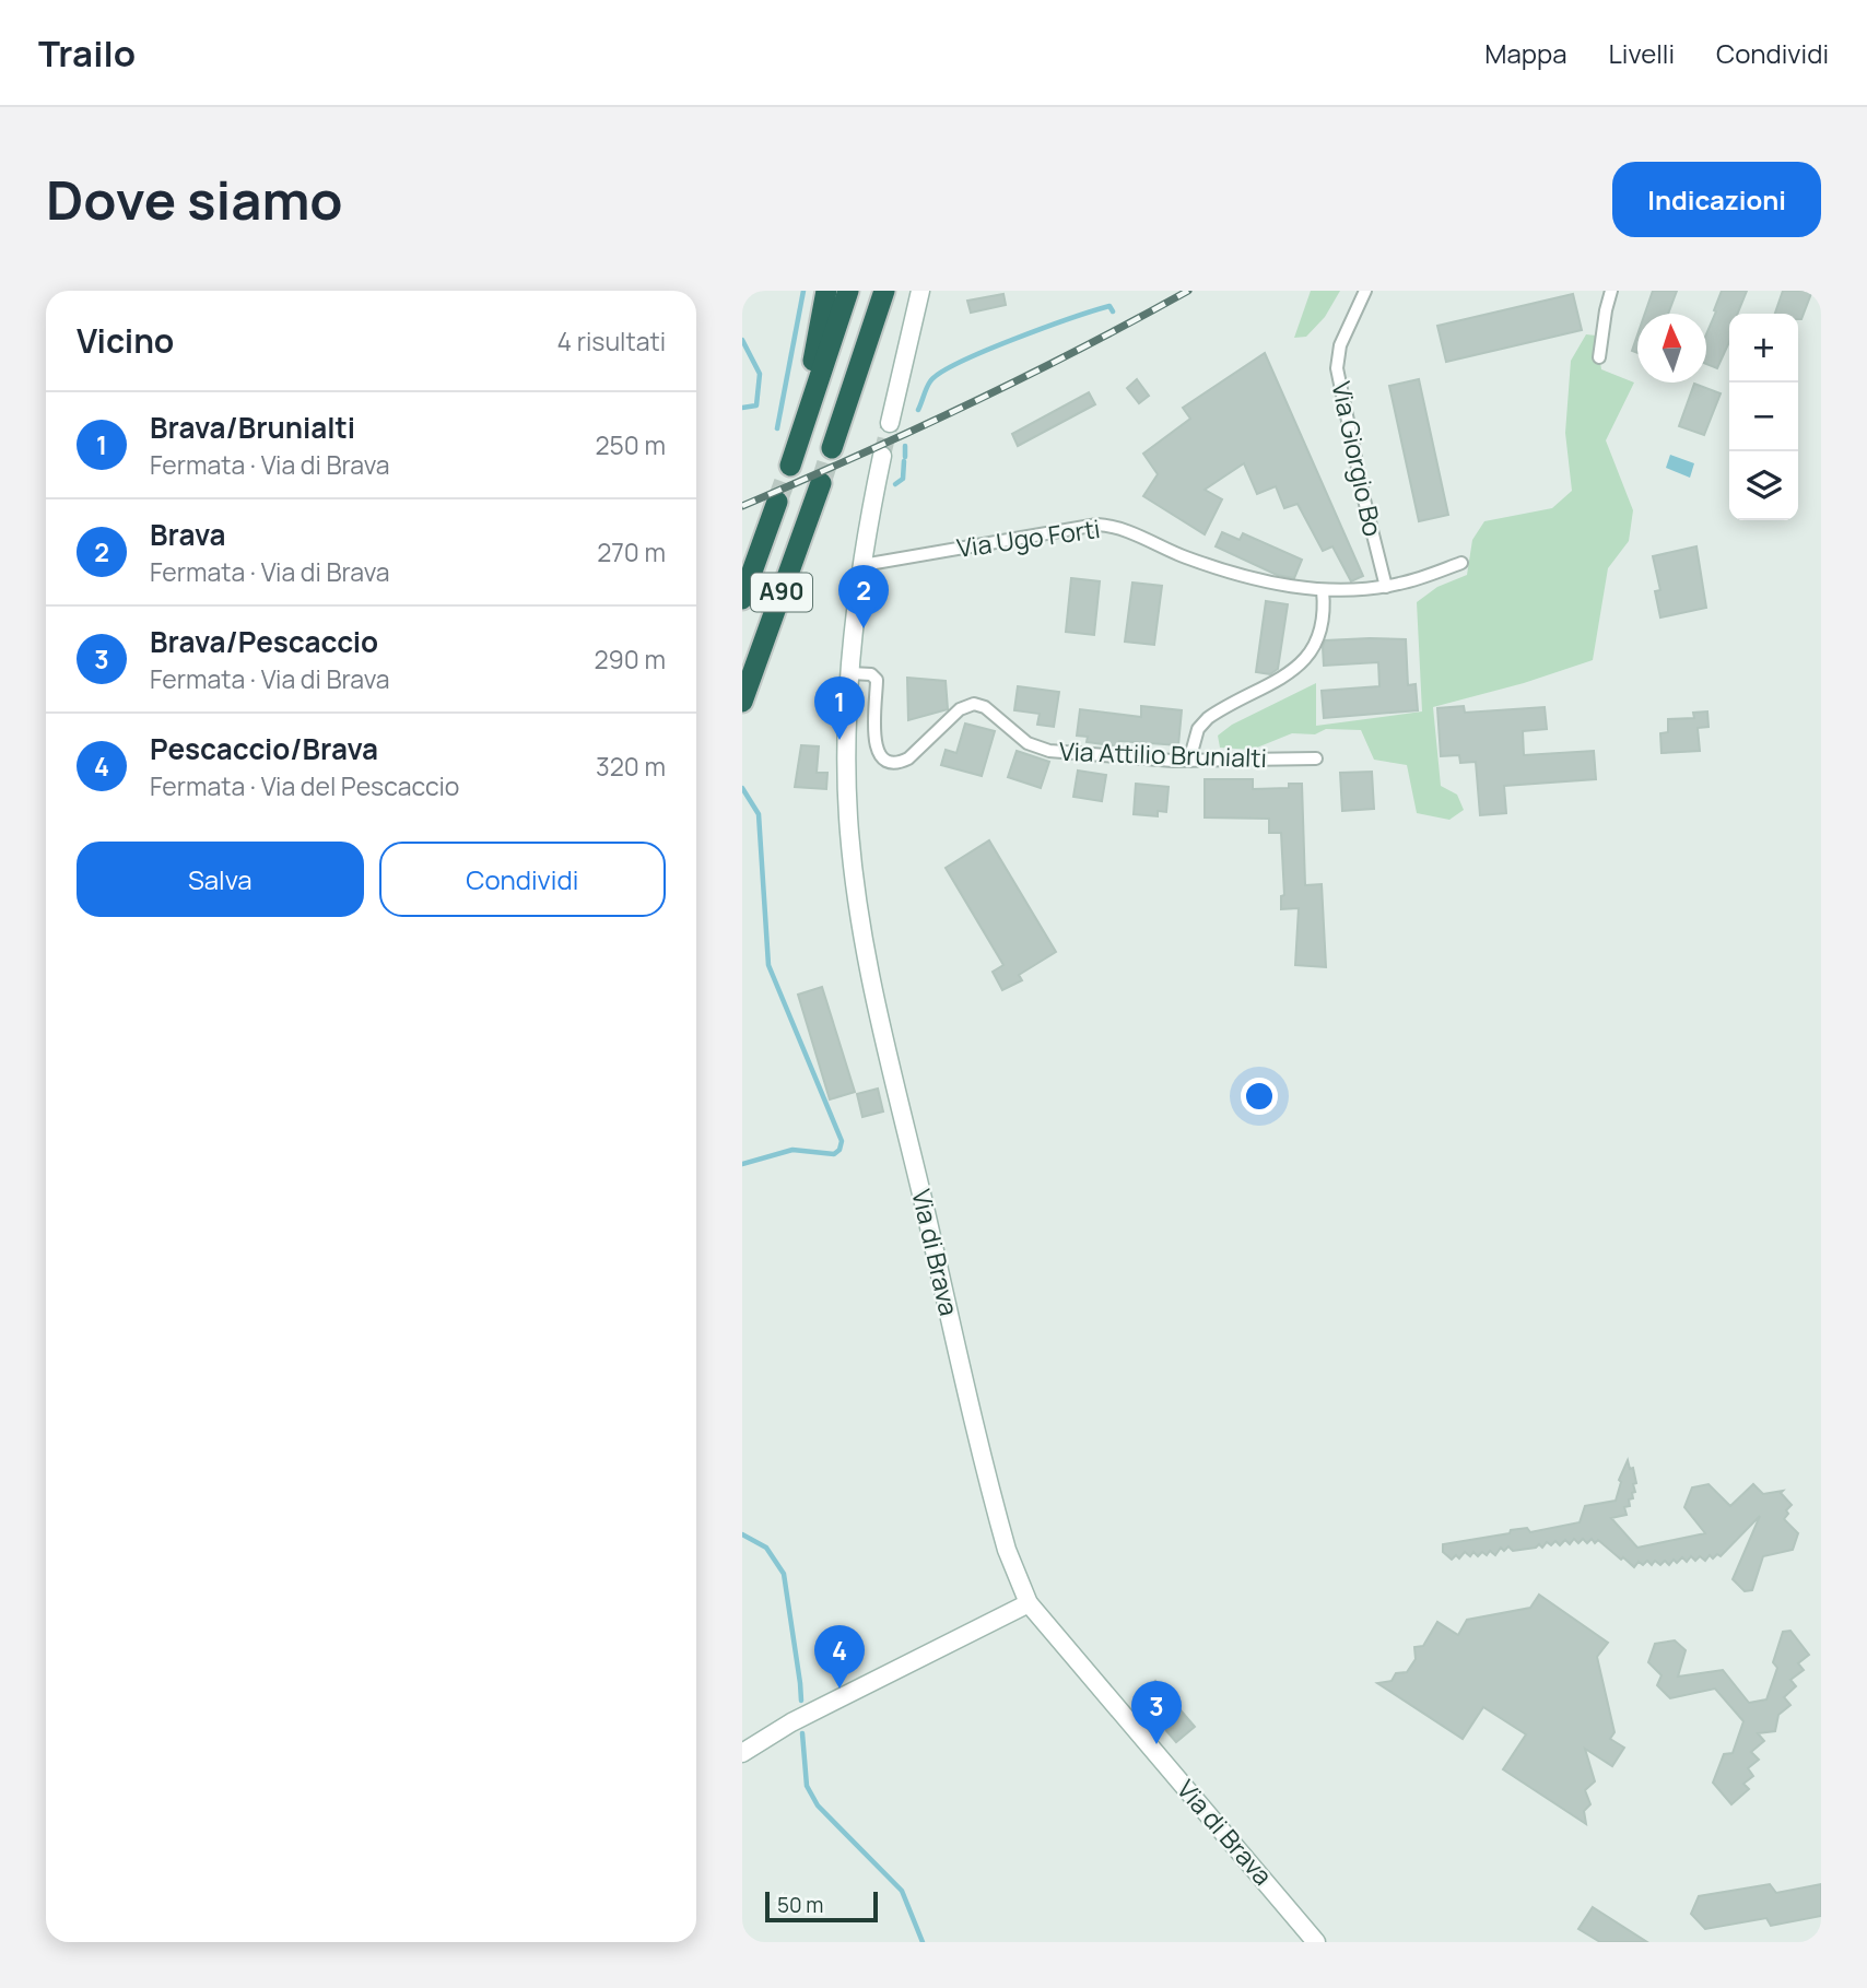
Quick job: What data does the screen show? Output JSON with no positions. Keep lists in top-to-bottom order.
{
  "streets": {
    "highway": ["A90"],
    "street": [
      "Via Giorgio Bo",
      "Via Ugo Forti",
      "Via Attilio Brunialti",
      "Via di Brava"
    ]
  },
  "crossings": [
    ["Via Giorgio Bo", "Via Ugo Forti"],
    ["Via Ugo Forti", "Via di Brava"],
    ["Via Attilio Brunialti", "Via di Brava"]
  ],
  "scale_bar": "50 m",
  "north": "top",
  "page": {
    "header": "Trailo",
    "nav": ["Mappa", "Livelli", "Condividi"],
    "buttons": [
      "Indicazioni",
      ["Salva", "Condividi"]
    ],
    "title": "Dove siamo",
    "heading": ["Vicino", "4 risultati"],
    "map_buttons": ["+", "−"],
    "list": [
      {
        "mark": "1",
        "name": "Brava/Brunialti",
        "note": "Fermata · Via di Brava",
        "value": "250 m"
      },
      {
        "mark": "2",
        "name": "Brava",
        "note": "Fermata · Via di Brava",
        "value": "270 m"
      },
      {
        "mark": "3",
        "name": "Brava/Pescaccio",
        "note": "Fermata · Via di Brava",
        "value": "290 m"
      },
      {
        "mark": "4",
        "name": "Pescaccio/Brava",
        "note": "Fermata · Via del Pescaccio",
        "value": "320 m"
      }
    ],
    "pins": [
      "2",
      "1",
      "4",
      "3"
    ],
    "scale": "50 m"
  }
}
